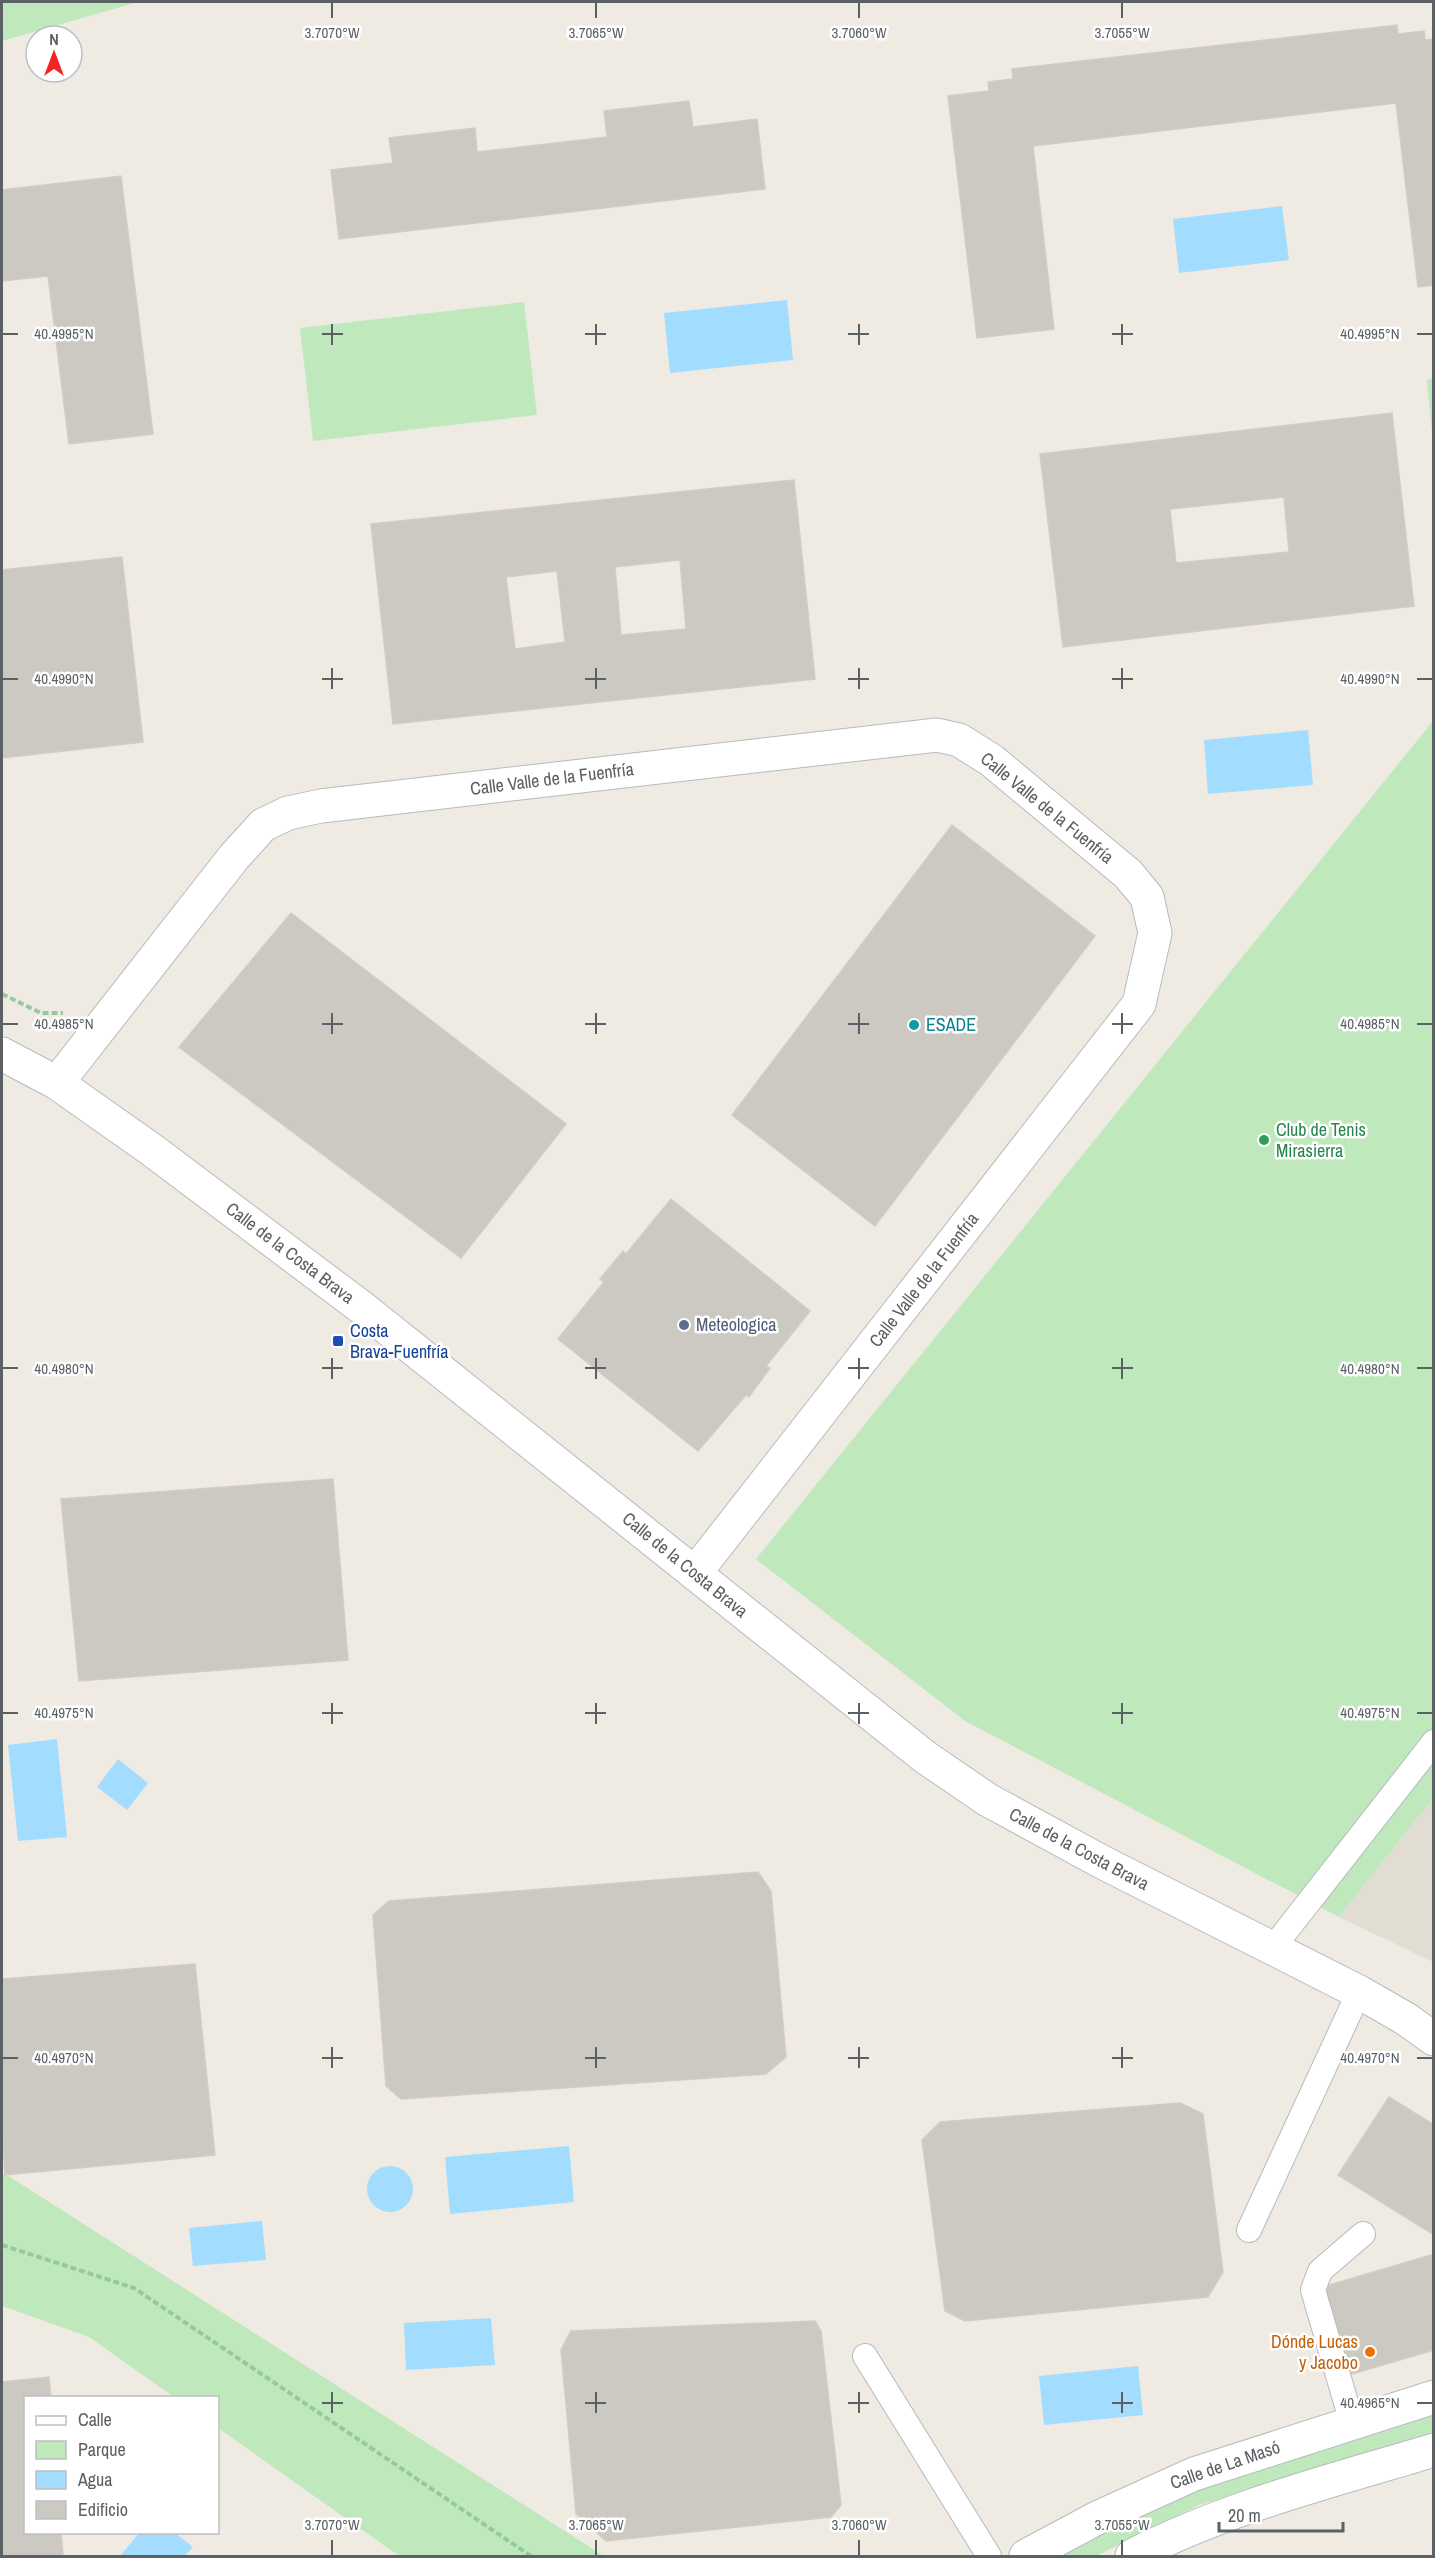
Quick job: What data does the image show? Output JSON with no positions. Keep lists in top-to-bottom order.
{
  "streets": {
    "street": ["Calle Valle de la Fuenfría", "Calle de la Costa Brava", "Calle de La Masó"]
  },
  "crossings": [
    ["Calle Valle de la Fuenfría", "Calle de la Costa Brava"]
  ],
  "places": {
    "other": [
      "ESADE",
      "Club de Tenis Mirasierra",
      "Meteologica",
      "Dónde Lucas y Jacobo"
    ],
    "transit": ["Costa Brava-Fuenfría"]
  },
  "legend": [
    "Calle",
    "Parque",
    "Agua",
    "Edificio"
  ],
  "scale_bar": "20 m",
  "north": "top",
  "coordinates": [
    "3.7070°W",
    "3.7065°W",
    "3.7060°W",
    "3.7055°W",
    "40.4995°N",
    "40.4990°N",
    "40.4985°N",
    "40.4980°N",
    "40.4975°N",
    "40.4970°N",
    "40.4965°N"
  ]
}
